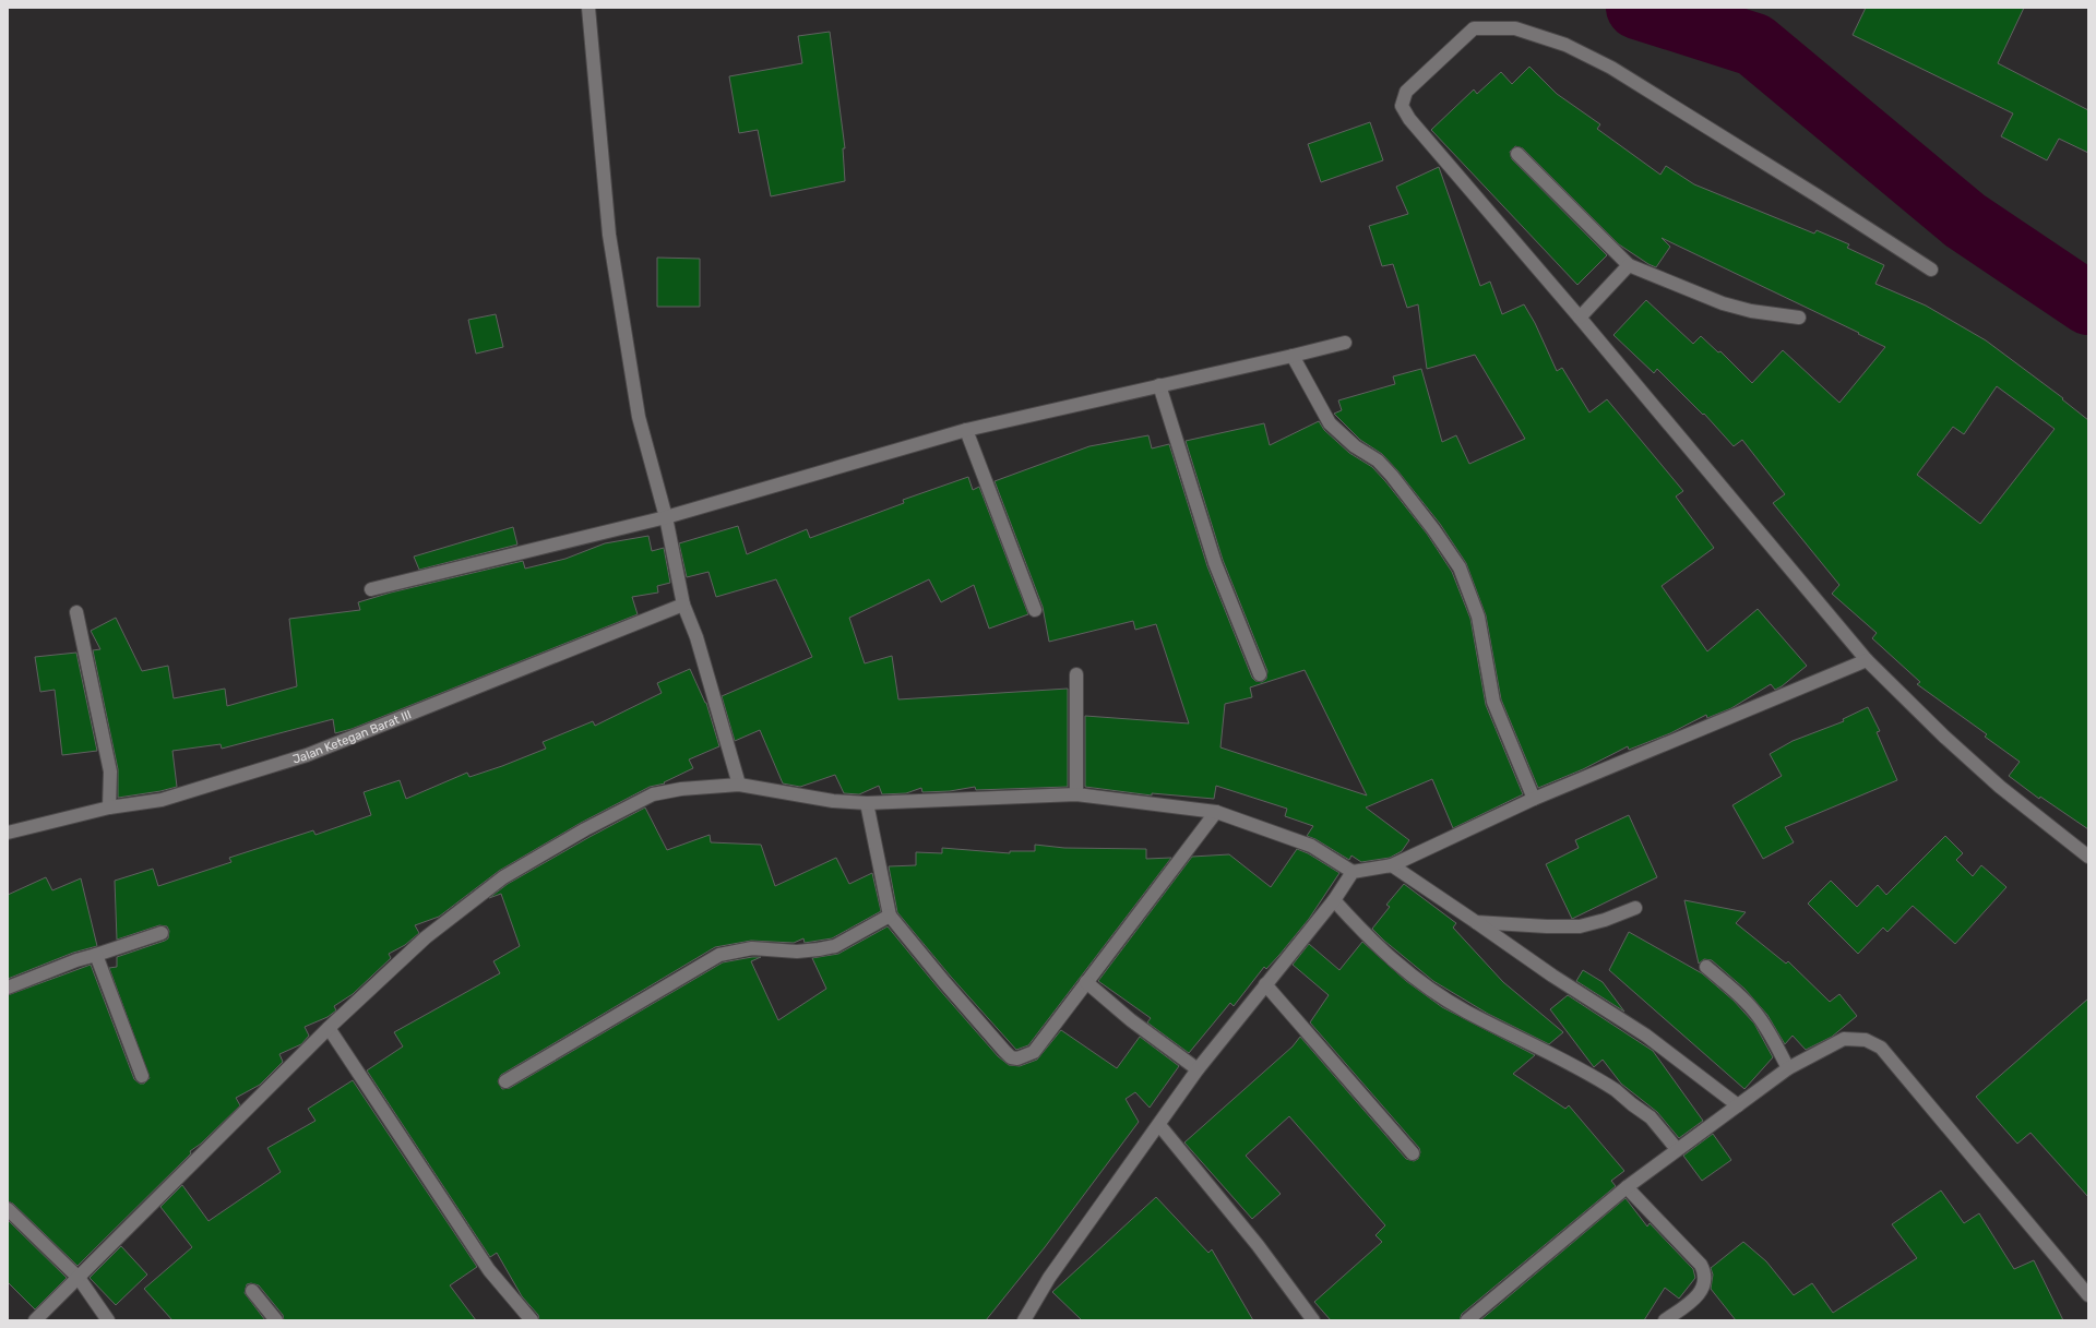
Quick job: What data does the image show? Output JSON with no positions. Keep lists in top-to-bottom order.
{
  "streets": {
    "street": ["Jalan Ketegan Barat III"]
  }
}
